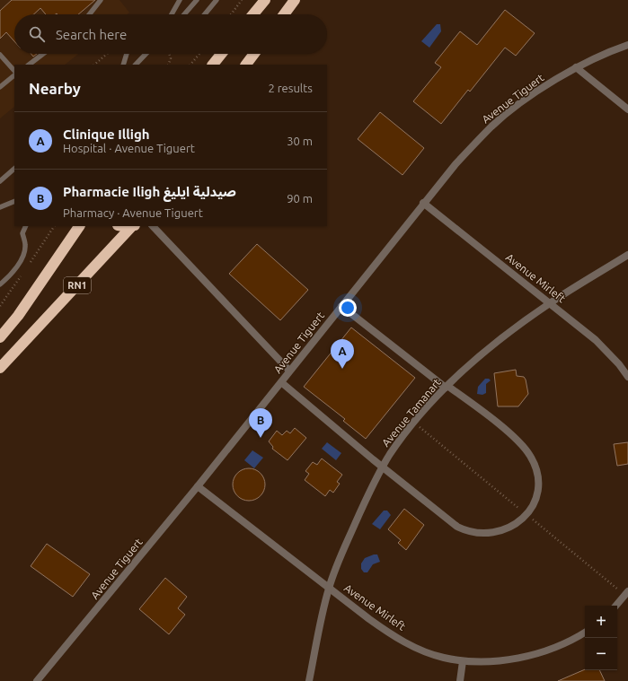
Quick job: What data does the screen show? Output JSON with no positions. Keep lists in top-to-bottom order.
{
  "streets": {
    "highway": ["RN1"],
    "street": ["Avenue Tiguert", "Avenue Mirleft", "Avenue Tamanart"]
  },
  "crossings": [
    ["Avenue Tiguert", "Avenue Mirleft"],
    ["Avenue Mirleft", "Avenue Tamanart"]
  ],
  "page": {
    "search": "Search here",
    "heading": ["Nearby", "2 results"],
    "list": [
      {
        "mark": "A",
        "name": "Clinique Illigh",
        "note": "Hospital · Avenue Tiguert",
        "value": "30 m"
      },
      {
        "mark": "B",
        "name": "Pharmacie Iligh صيدلية ايليغ",
        "note": "Pharmacy · Avenue Tiguert",
        "value": "90 m"
      }
    ],
    "pins": ["A", "B"],
    "map_buttons": ["+", "−"]
  }
}
